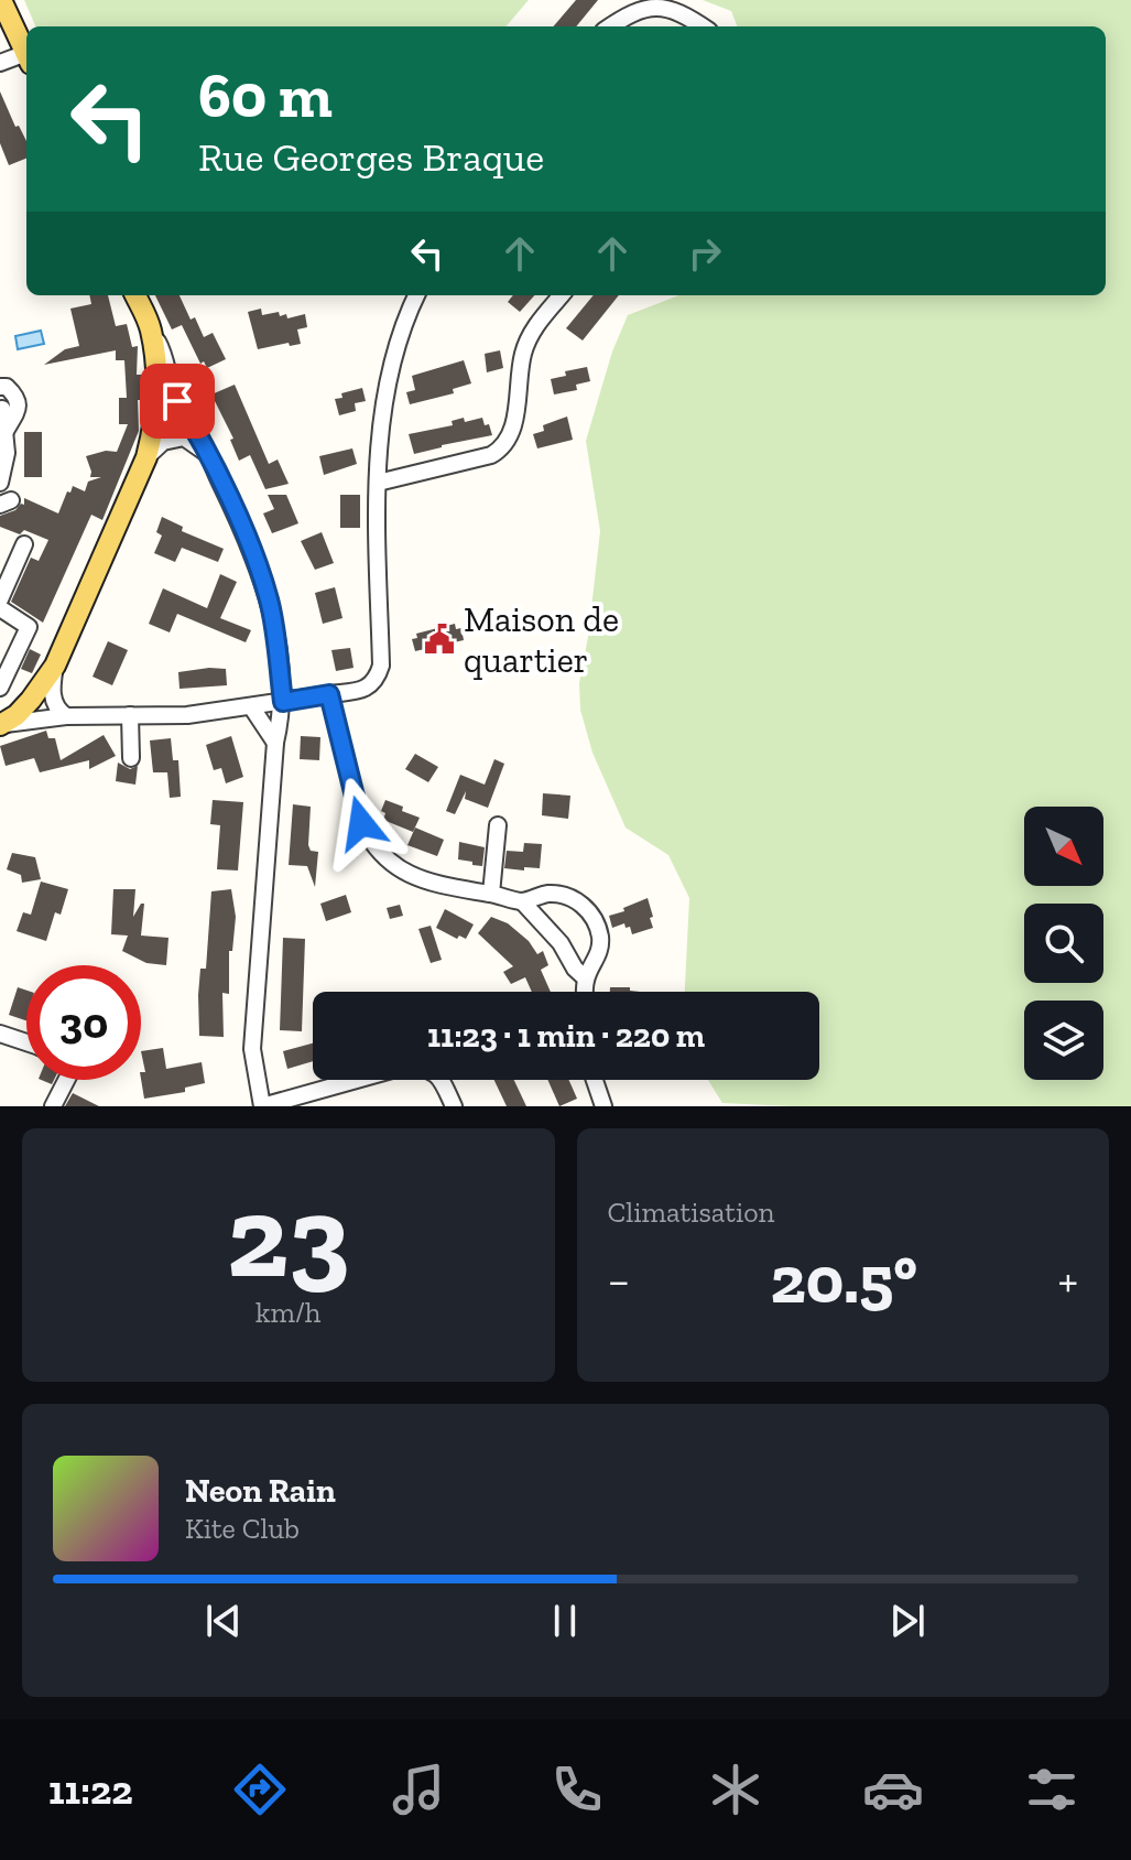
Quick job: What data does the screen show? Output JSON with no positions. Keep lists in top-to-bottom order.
{
  "places": {
    "public building": ["Maison de quartier"]
  },
  "north": "bottom right",
  "page": {
    "turn": ["60 m", "Rue Georges Braque"],
    "limit": "30",
    "trip": "11:23 · 1 min · 220 m",
    "tile": [
      ["23", "km/h"],
      "Climatisation"
    ],
    "heat": ["−", "20.5°", "+"],
    "song": ["Neon Rain", "Kite Club"],
    "tabs": "11:22"
  }
}
